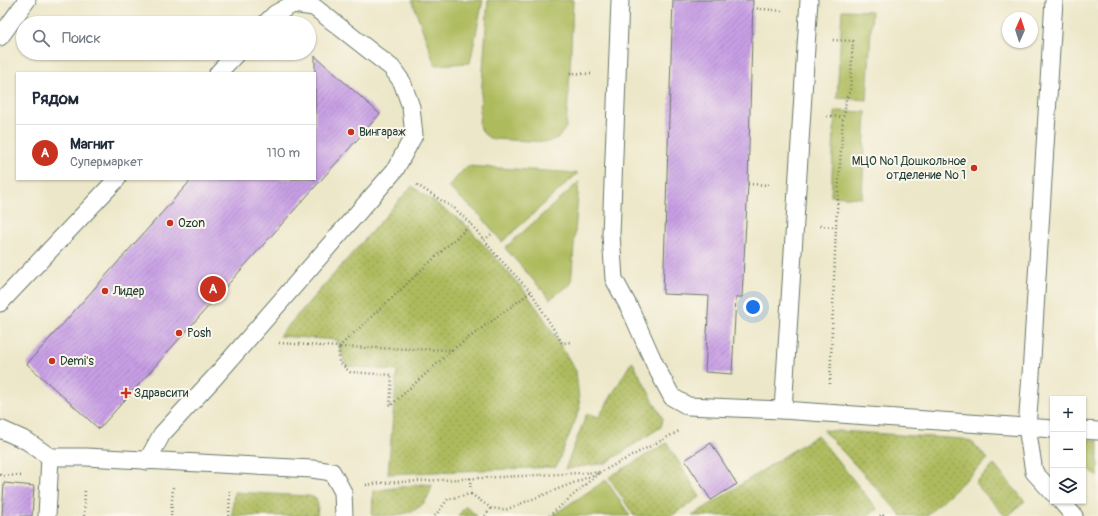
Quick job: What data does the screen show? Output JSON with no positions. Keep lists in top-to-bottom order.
{
  "places": {
    "other": [
      "Вингараж",
      "МЦО №1 Дошкольное отделение № 1",
      "Ozon",
      "Лидер",
      "Posh",
      "Demi's"
    ],
    "health": ["Здравсити"]
  },
  "north": "top",
  "page": {
    "search": "Поиск",
    "heading": "Рядом",
    "list": [
      {
        "mark": "A",
        "name": "Магнит",
        "note": "Супермаркет",
        "value": "110 m"
      }
    ],
    "pins": "A",
    "map_buttons": ["+", "−"]
  }
}
